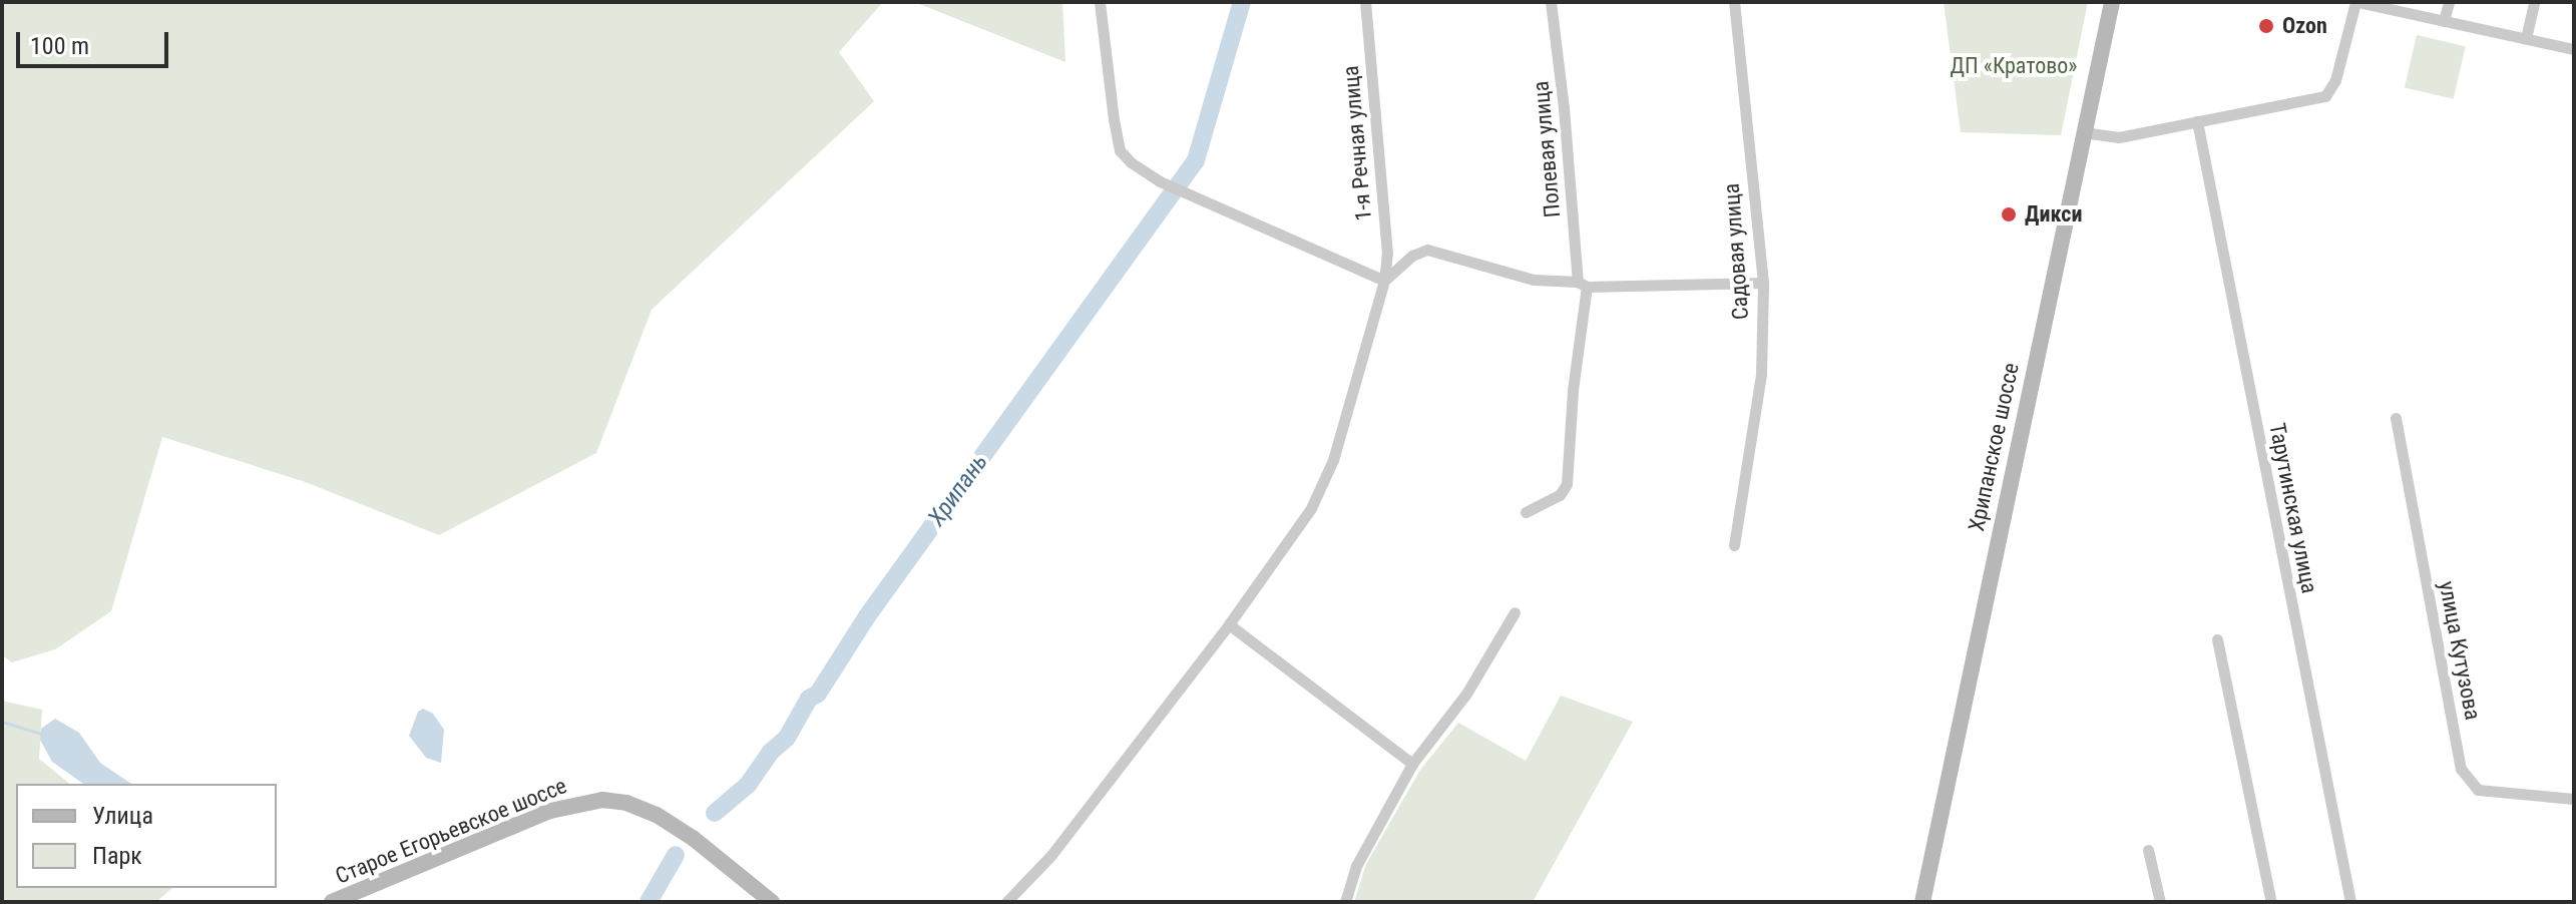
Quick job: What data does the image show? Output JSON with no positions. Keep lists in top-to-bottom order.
{
  "streets": {
    "main road": ["Хрипанское шоссе", "Старое Егорьевское шоссе"],
    "street": [
      "1-я Речная улица",
      "Полевая улица",
      "Садовая улица",
      "Тарутинская улица",
      "улица Кутузова"
    ]
  },
  "water": ["Хрипань"],
  "parks": ["ДП «Кратово»"],
  "places": ["Ozon", "Дикси"],
  "legend": ["Улица", "Парк"],
  "scale_bar": "100 m"
}
